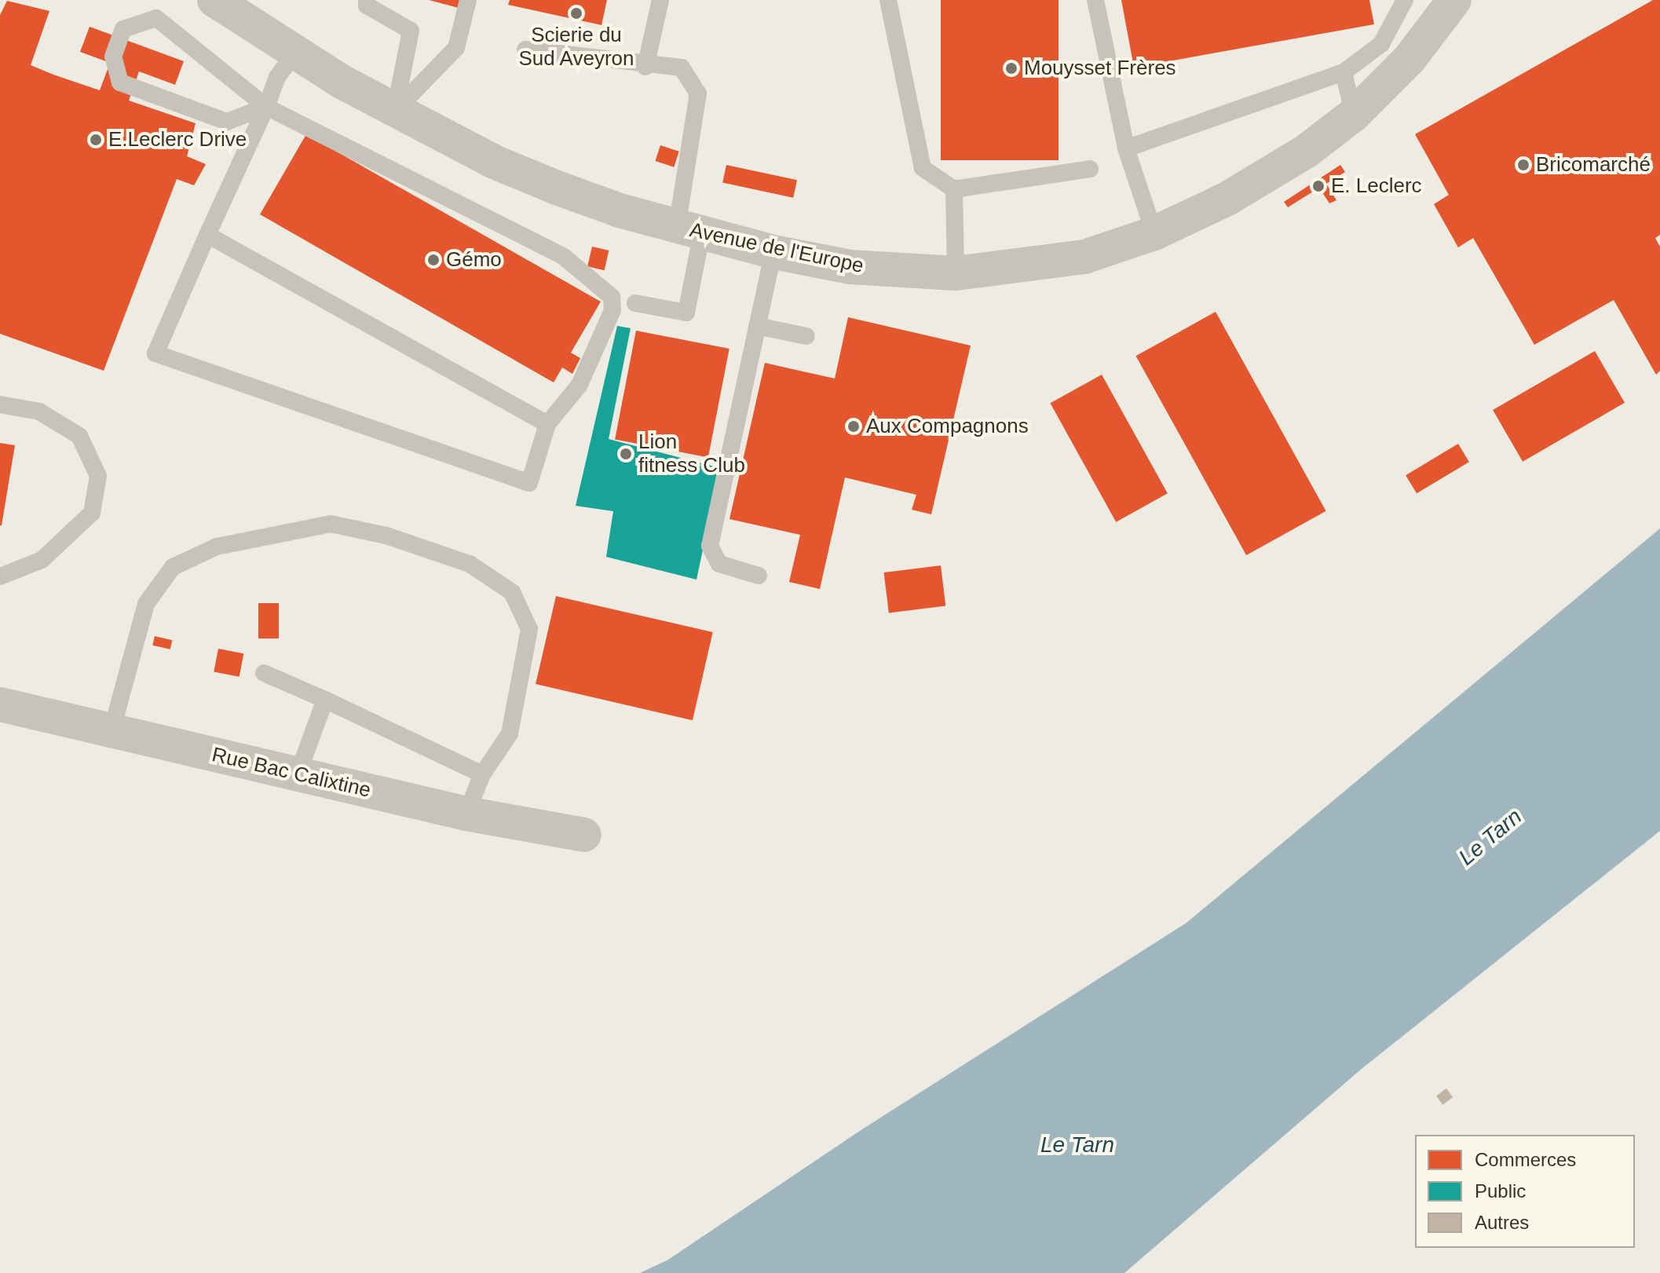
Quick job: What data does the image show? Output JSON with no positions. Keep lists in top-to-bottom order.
{
  "streets": {
    "street": ["Avenue de l'Europe", "Rue Bac Calixtine"]
  },
  "water": ["Le Tarn"],
  "places": [
    "Scierie du Sud Aveyron",
    "Mouysset Frères",
    "E.Leclerc Drive",
    "Bricomarché",
    "E. Leclerc",
    "Gémo",
    "Aux Compagnons",
    "Lion fitness Club"
  ],
  "legend": ["Commerces", "Public", "Autres"]
}
